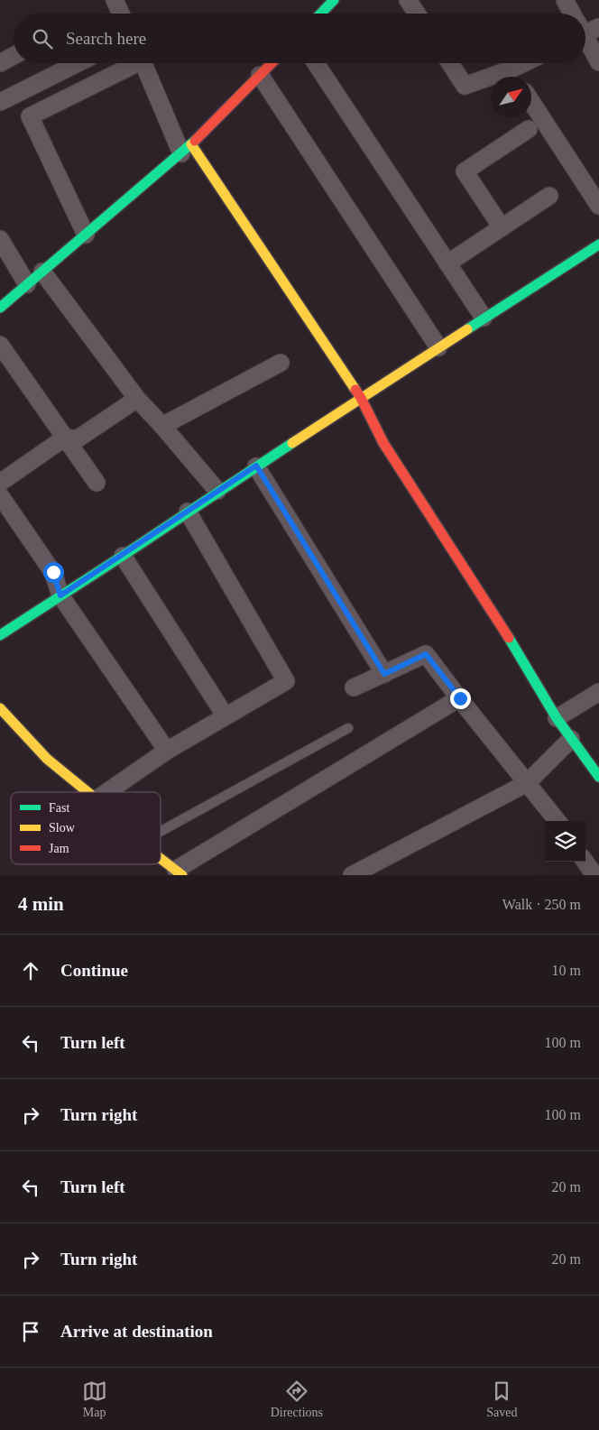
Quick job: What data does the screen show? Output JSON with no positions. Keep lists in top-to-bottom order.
{
  "legend": ["Fast", "Slow", "Jam"],
  "north": "top right",
  "page": {
    "search": "Search here",
    "heading": ["4 min", "Walk · 250 m"],
    "list": [
      ["Continue", "10 m"],
      ["Turn left", "100 m"],
      ["Turn right", "100 m"],
      ["Turn left", "20 m"],
      ["Turn right", "20 m"],
      "Arrive at destination"
    ],
    "nav": ["Map", "Directions", "Saved"]
  }
}
